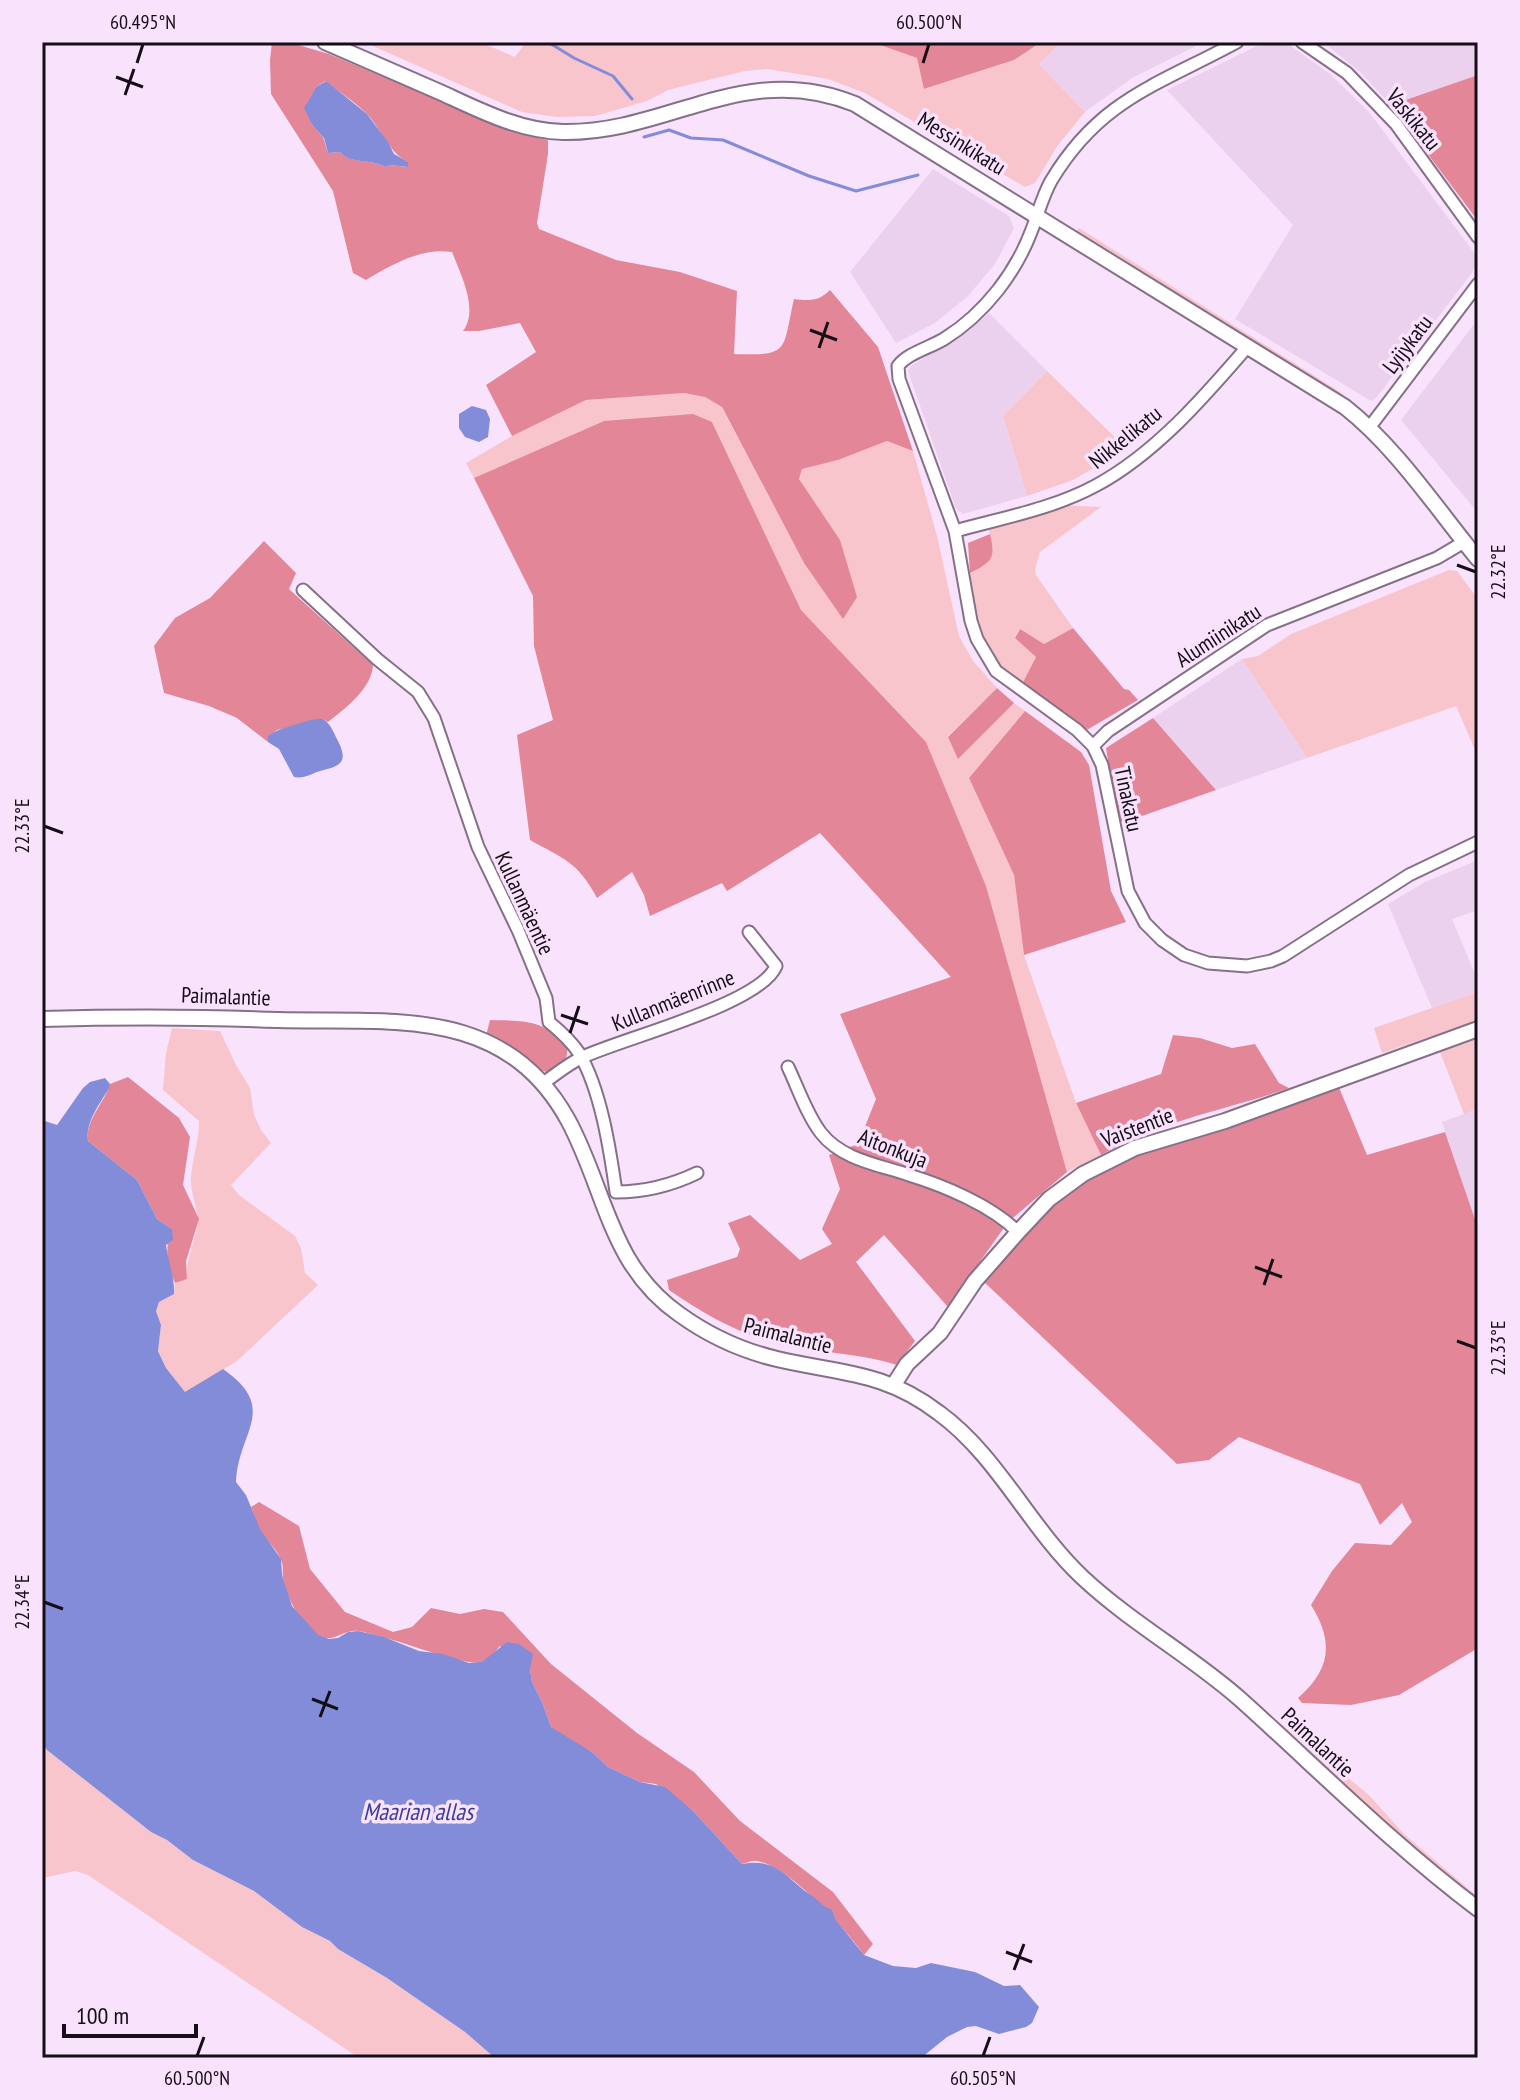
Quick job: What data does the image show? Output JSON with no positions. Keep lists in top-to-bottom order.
{
  "streets": {
    "street": [
      "Vaskikatu",
      "Messinkikatu",
      "Lyijykatu",
      "Nikkelikatu",
      "Alumiinikatu",
      "Tinakatu",
      "Kullanmäentie",
      "Paimalantie",
      "Kullanmäenrinne",
      "Vaistentie",
      "Aitonkuja"
    ]
  },
  "crossings": [
    ["Messinkikatu", "Lyijykatu"],
    ["Messinkikatu", "Nikkelikatu"],
    ["Messinkikatu", "Alumiinikatu"],
    ["Messinkikatu", "Tinakatu"],
    ["Nikkelikatu", "Tinakatu"],
    ["Alumiinikatu", "Tinakatu"],
    ["Kullanmäentie", "Kullanmäenrinne"],
    ["Paimalantie", "Kullanmäenrinne"],
    ["Paimalantie", "Vaistentie"],
    ["Vaistentie", "Aitonkuja"]
  ],
  "water": ["Maarian allas"],
  "scale_bar": "100 m",
  "coordinates": [
    "60.495°N",
    "60.500°N",
    "22.32°E",
    "22.33°E",
    "22.34°E",
    "60.505°N"
  ]
}
